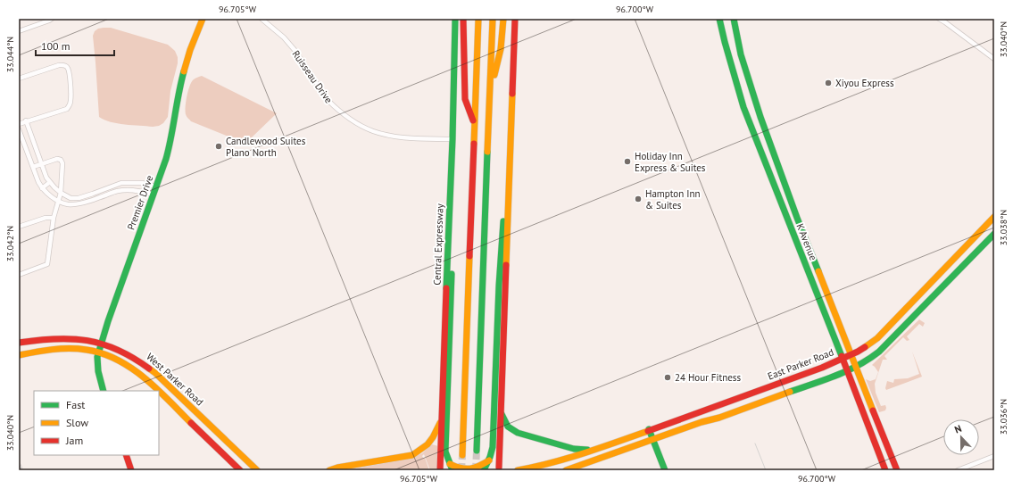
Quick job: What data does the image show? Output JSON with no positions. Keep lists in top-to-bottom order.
{
  "streets": {
    "main road": [
      "Premier Drive",
      "K Avenue",
      "Central Expressway",
      "East Parker Road",
      "West Parker Road"
    ],
    "street": ["Ruisseau Drive"]
  },
  "crossings": [
    ["Ruisseau Drive", "Central Expressway"],
    ["Premier Drive", "West Parker Road"],
    ["K Avenue", "East Parker Road"]
  ],
  "places": [
    "Xiyou Express",
    "Candlewood Suites Plano North",
    "Holiday Inn Express & Suites",
    "Hampton Inn & Suites",
    "24 Hour Fitness"
  ],
  "legend": ["Fast", "Slow", "Jam"],
  "scale_bar": "100 m",
  "north": "top",
  "coordinates": [
    "96.705°W",
    "96.700°W",
    "33.040°N",
    "33.044°N",
    "33.038°N",
    "33.042°N",
    "33.036°N"
  ]
}
